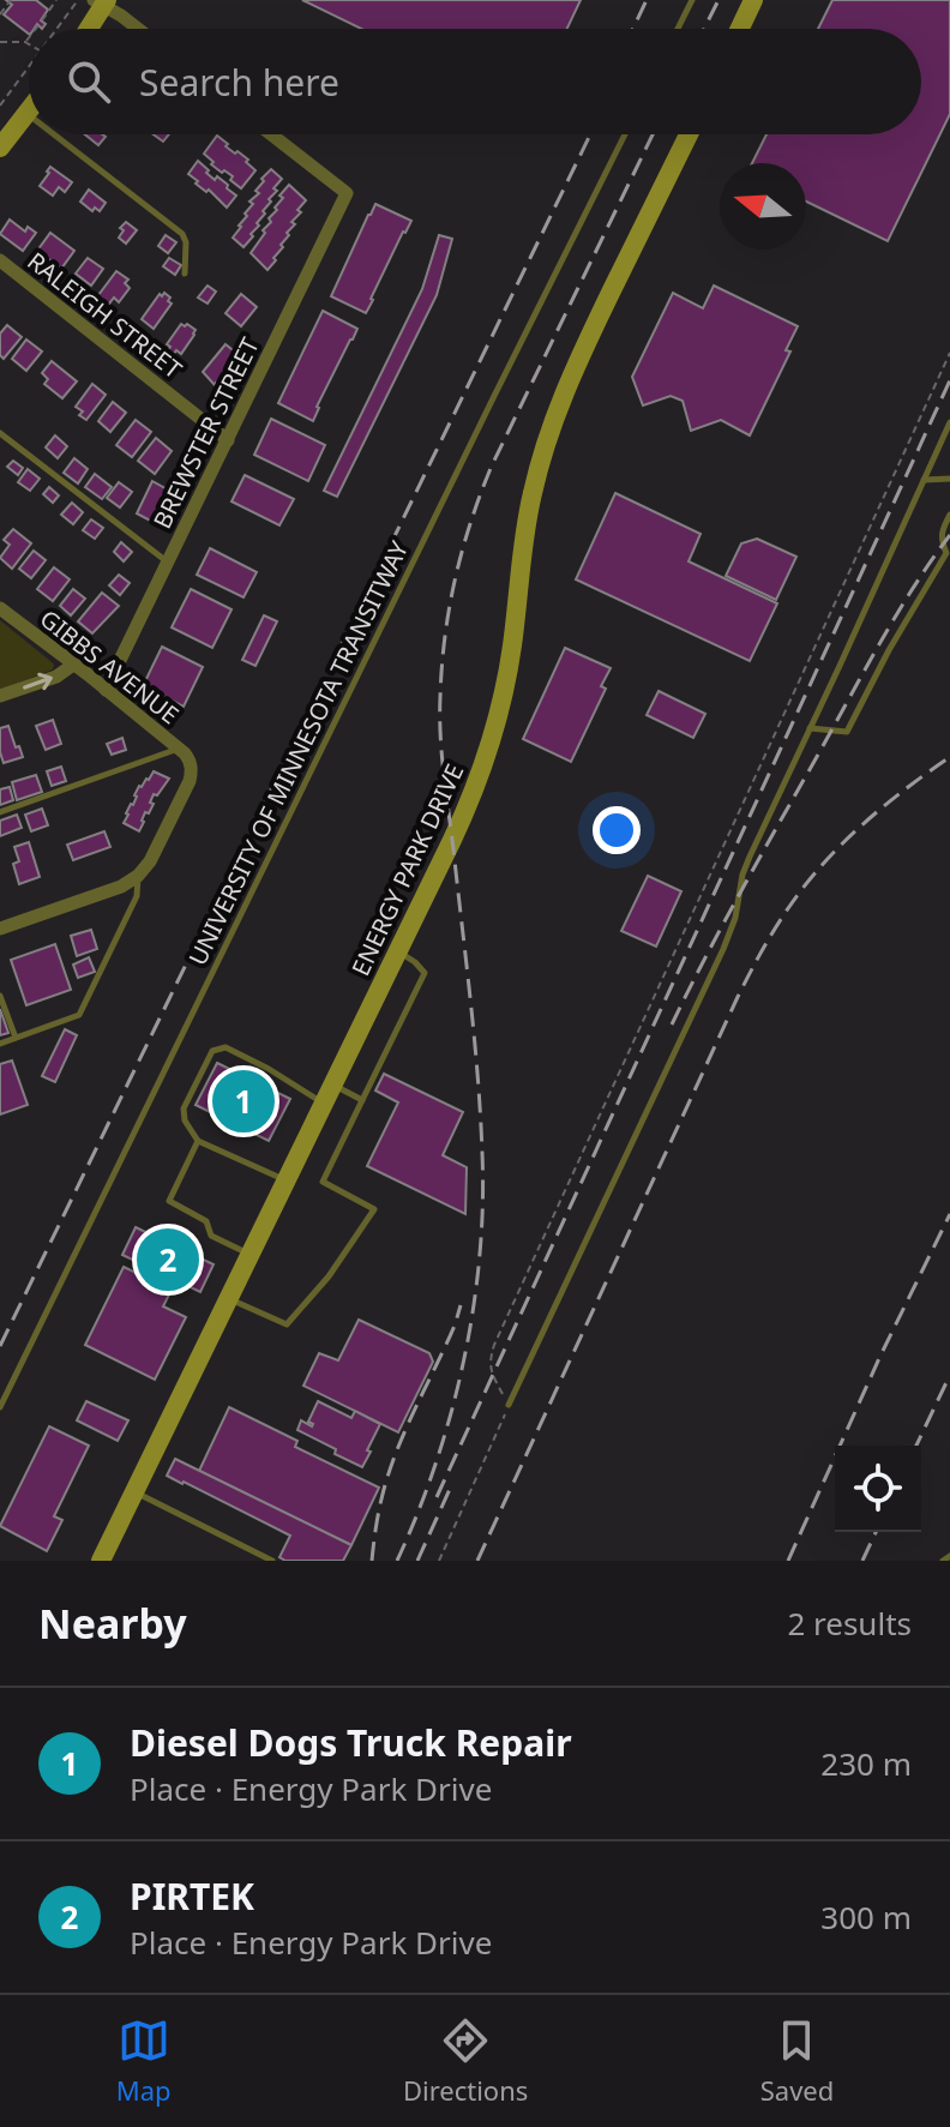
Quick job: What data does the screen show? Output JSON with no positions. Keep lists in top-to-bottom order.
{
  "streets": {
    "street": [
      "RALEIGH STREET",
      "BREWSTER STREET",
      "GIBBS AVENUE",
      "ENERGY PARK DRIVE"
    ],
    "lane": ["UNIVERSITY OF MINNESOTA TRANSITWAY"]
  },
  "crossings": [
    ["RALEIGH STREET", "BREWSTER STREET"],
    ["BREWSTER STREET", "GIBBS AVENUE"]
  ],
  "north": "left",
  "page": {
    "search": "Search here",
    "pins": ["1", "2"],
    "heading": ["Nearby", "2 results"],
    "list": [
      {
        "mark": "1",
        "name": "Diesel Dogs Truck Repair",
        "note": "Place · Energy Park Drive",
        "value": "230 m"
      },
      {
        "mark": "2",
        "name": "PIRTEK",
        "note": "Place · Energy Park Drive",
        "value": "300 m"
      }
    ],
    "nav": ["Map", "Directions", "Saved"]
  }
}
